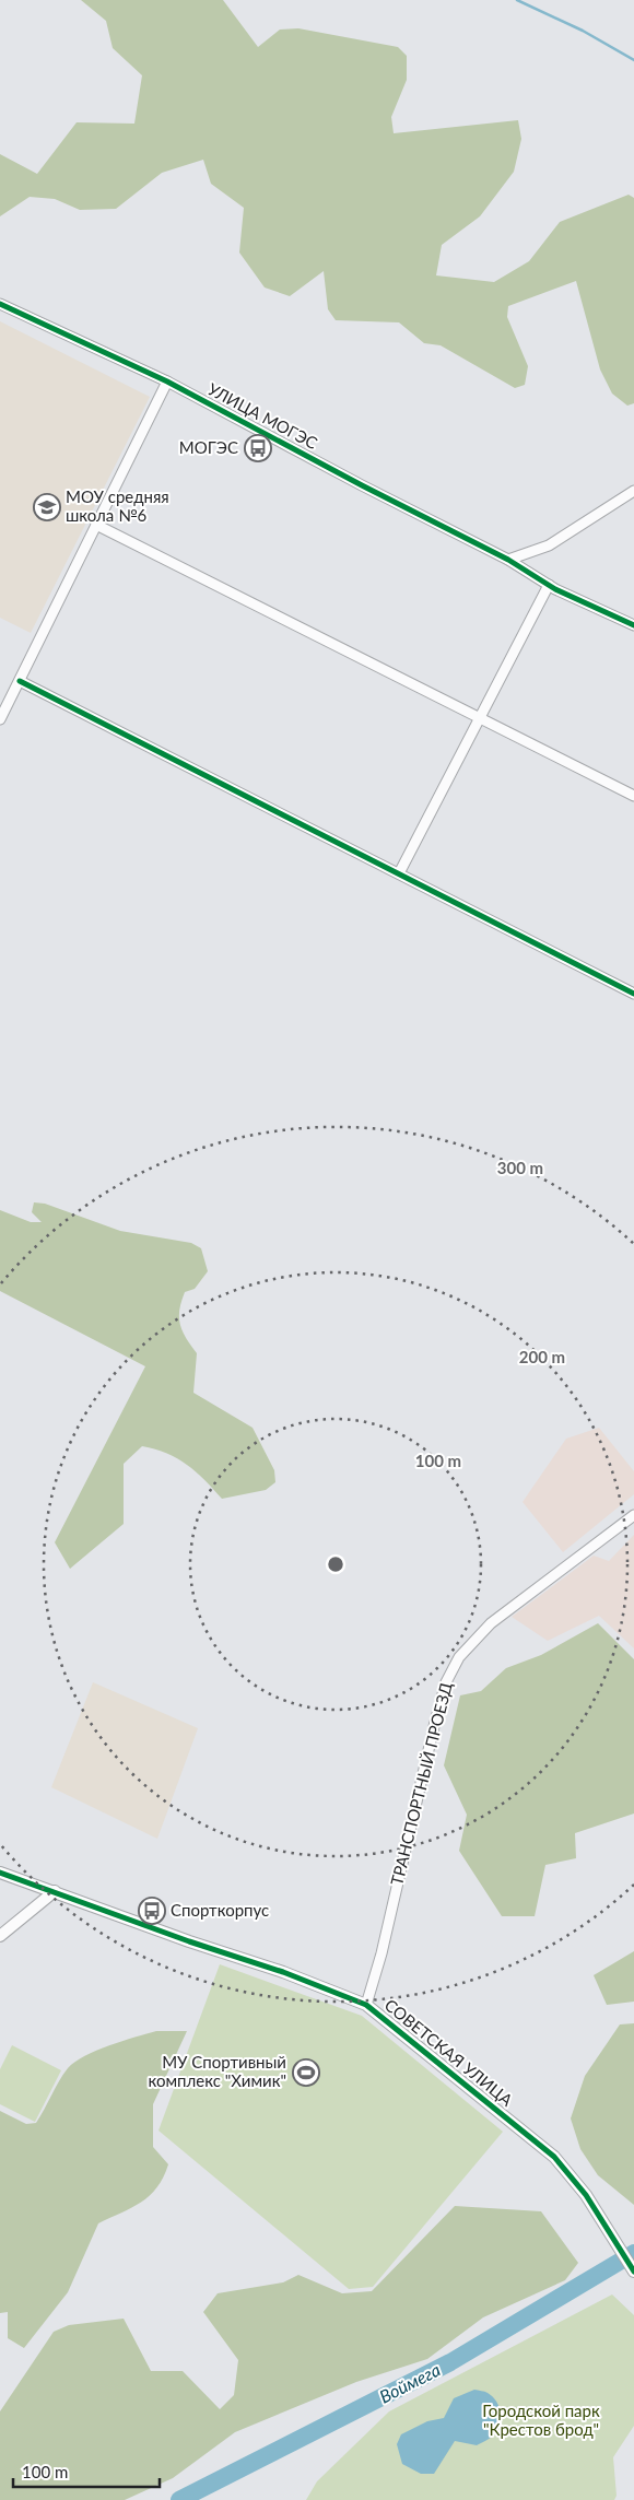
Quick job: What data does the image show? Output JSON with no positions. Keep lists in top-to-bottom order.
{
  "streets": {
    "street": ["УЛИЦА МОГЭС", "ТРАНСПОРТНЫЙ ПРОЕЗД", "СОВЕТСКАЯ УЛИЦА"]
  },
  "crossings": [
    ["ТРАНСПОРТНЫЙ ПРОЕЗД", "СОВЕТСКАЯ УЛИЦА"]
  ],
  "water": ["Воймега"],
  "parks": ["Городской парк \"Крестов брод\""],
  "places": {
    "bus stop": ["МОГЭС", "Спорткорпус"],
    "school or university": ["МОУ средняя школа №6"],
    "sports": ["МУ Спортивный комплекс \"Химик\""]
  },
  "scale_bar": "100 m",
  "rings": ["300 m", "200 m", "100 m"]
}
